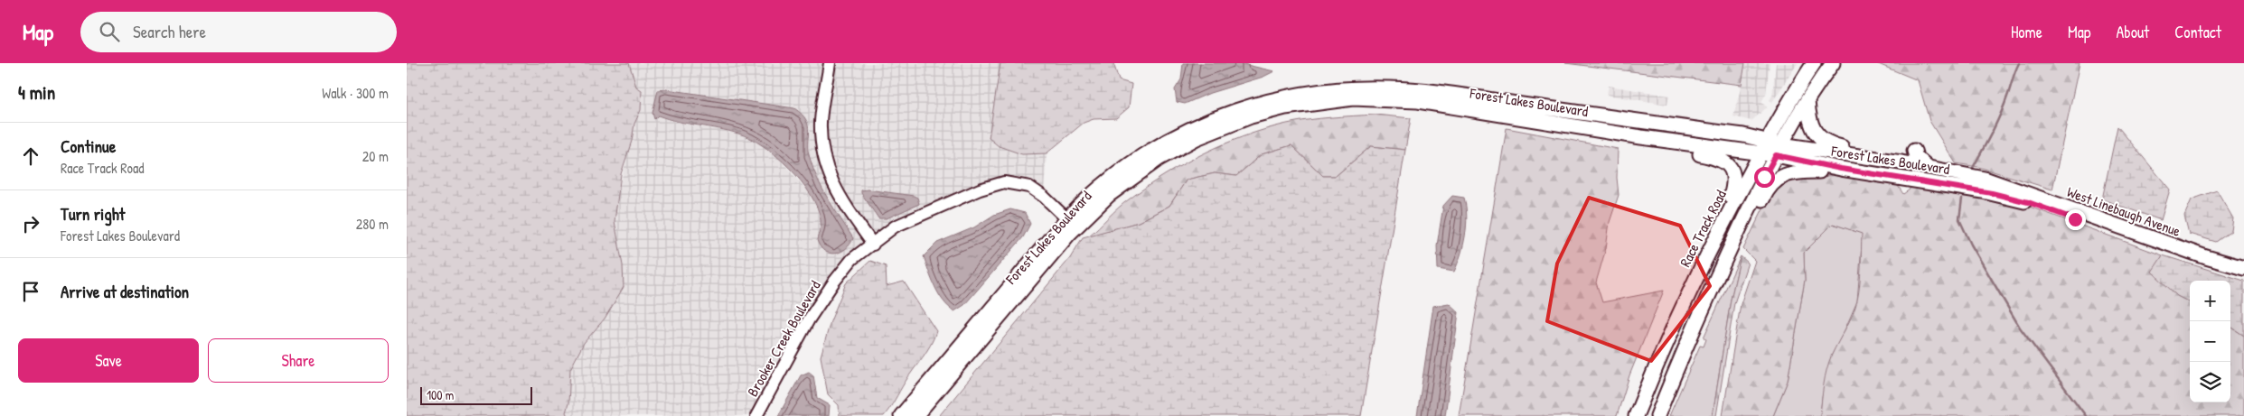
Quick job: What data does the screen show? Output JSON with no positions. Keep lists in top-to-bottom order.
{
  "streets": {
    "main road": ["Forest Lakes Boulevard", "West Linebaugh Avenue", "Race Track Road"],
    "street": ["Brooker Creek Boulevard"]
  },
  "crossings": [
    ["Forest Lakes Boulevard", "West Linebaugh Avenue"],
    ["Forest Lakes Boulevard", "Race Track Road"],
    ["Forest Lakes Boulevard", "Brooker Creek Boulevard"]
  ],
  "scale_bar": "100 m",
  "page": {
    "header": "Map",
    "search": "Search here",
    "nav": [
      "Home",
      "Map",
      "About",
      "Contact"
    ],
    "heading": ["4 min", "Walk · 300 m"],
    "list": [
      ["Continue", "Race Track Road", "20 m"],
      ["Turn right", "Forest Lakes Boulevard", "280 m"],
      "Arrive at destination"
    ],
    "map_buttons": ["+", "−"],
    "buttons": ["Save", "Share"],
    "scale": "100 m"
  }
}
